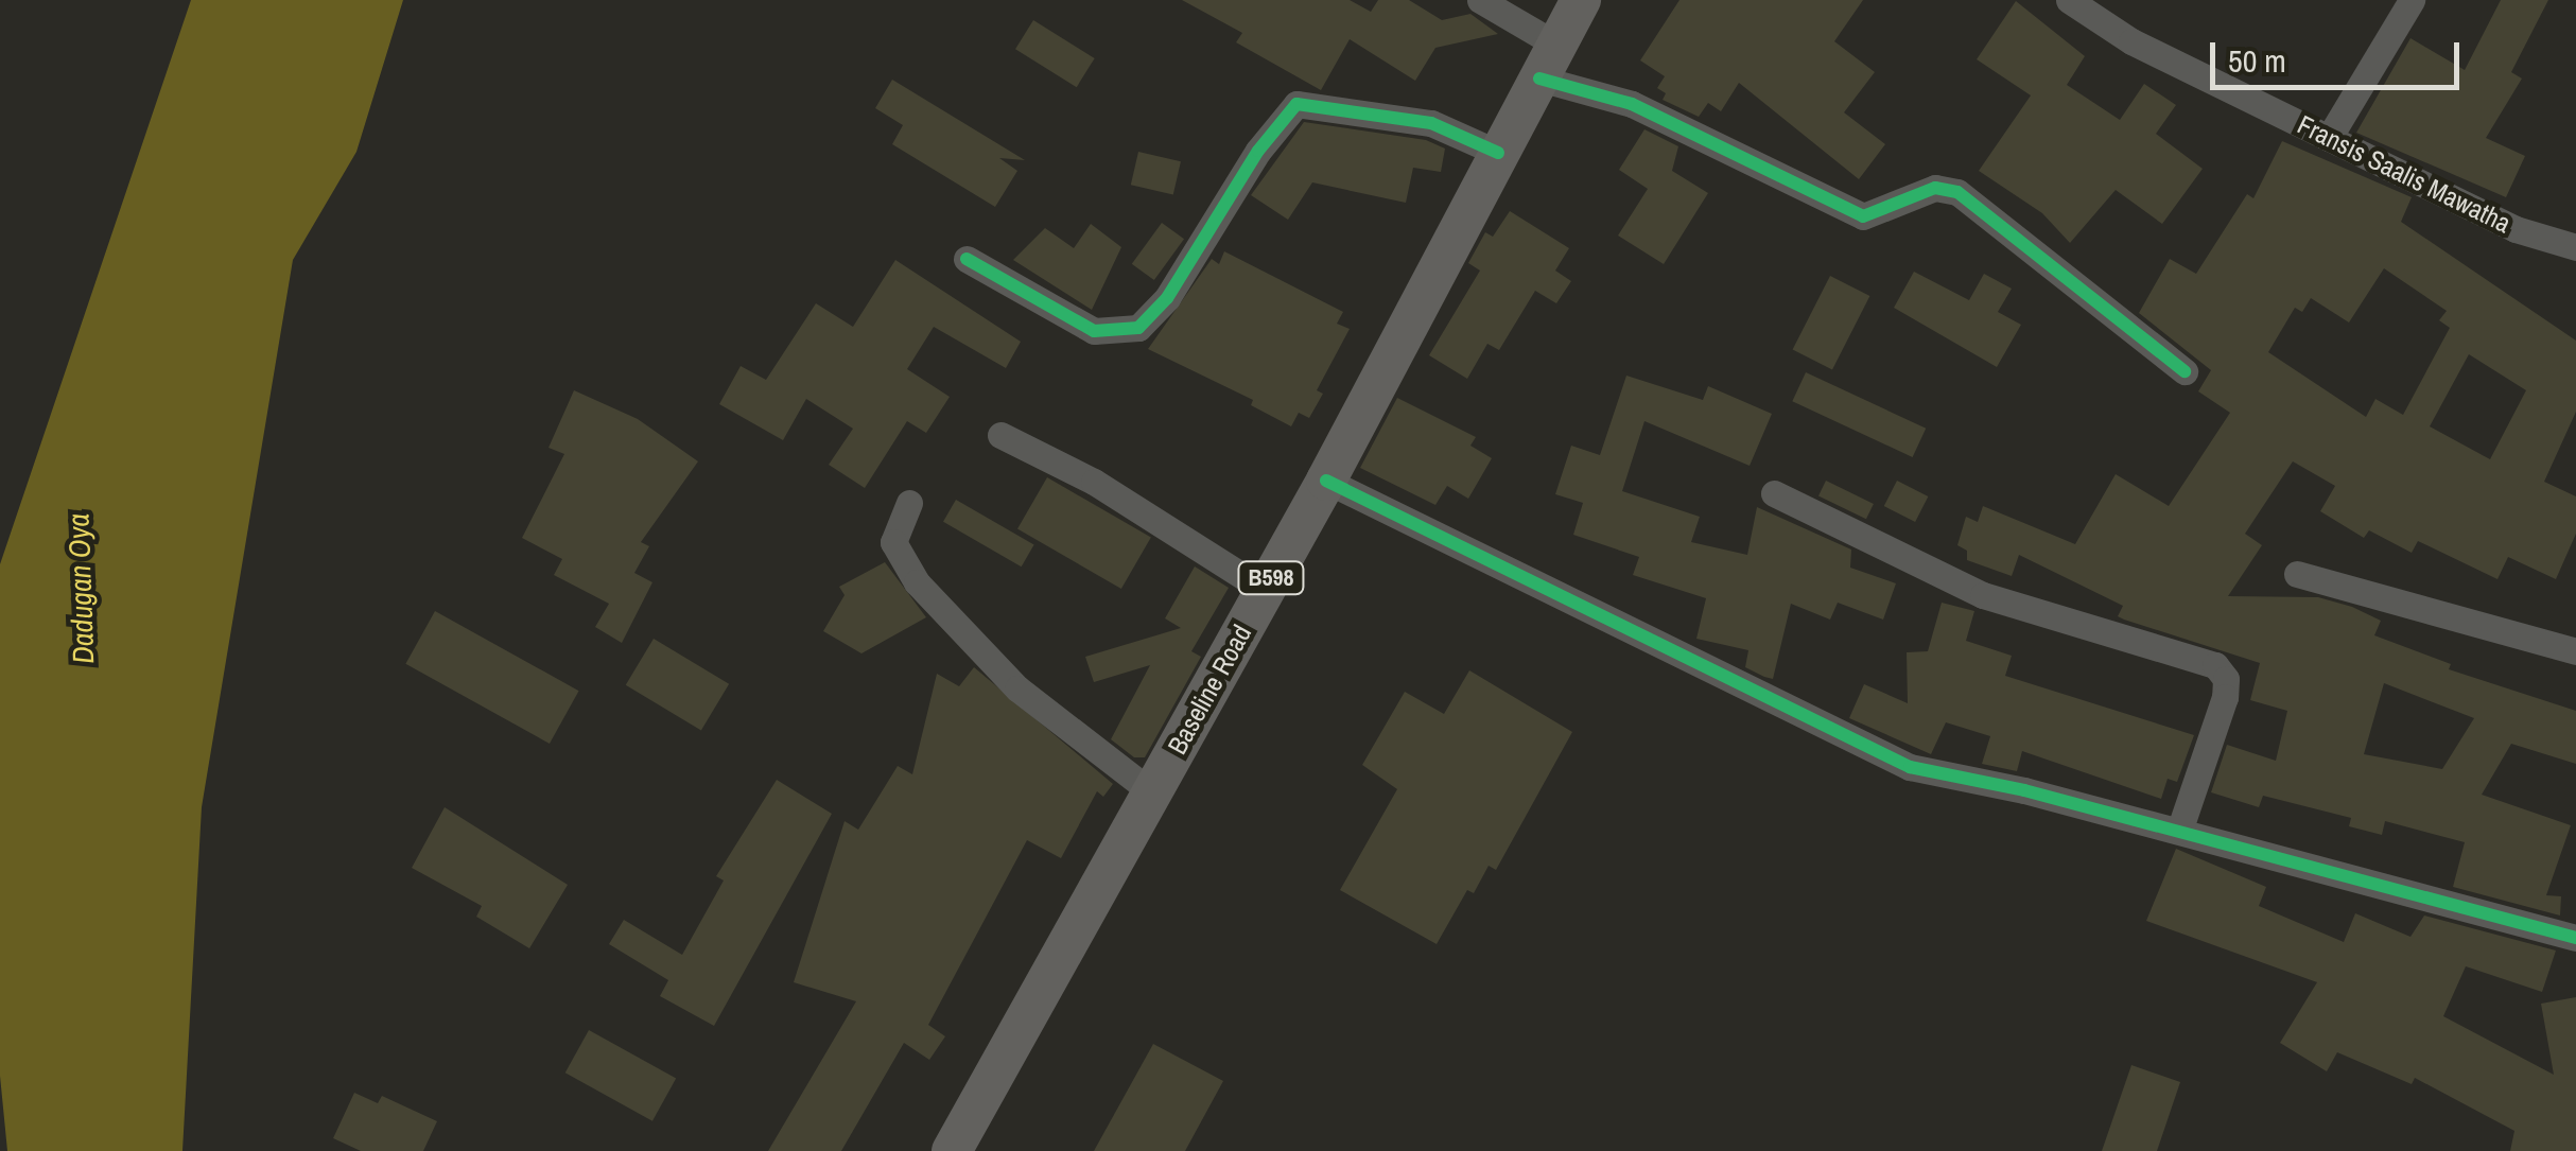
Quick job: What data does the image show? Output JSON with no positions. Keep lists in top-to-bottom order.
{
  "streets": {
    "main road": ["B598", "Baseline Road"],
    "street": ["Fransis Saalis Mawatha"]
  },
  "water": ["Dadugan Oya"],
  "scale_bar": "50 m"
}
